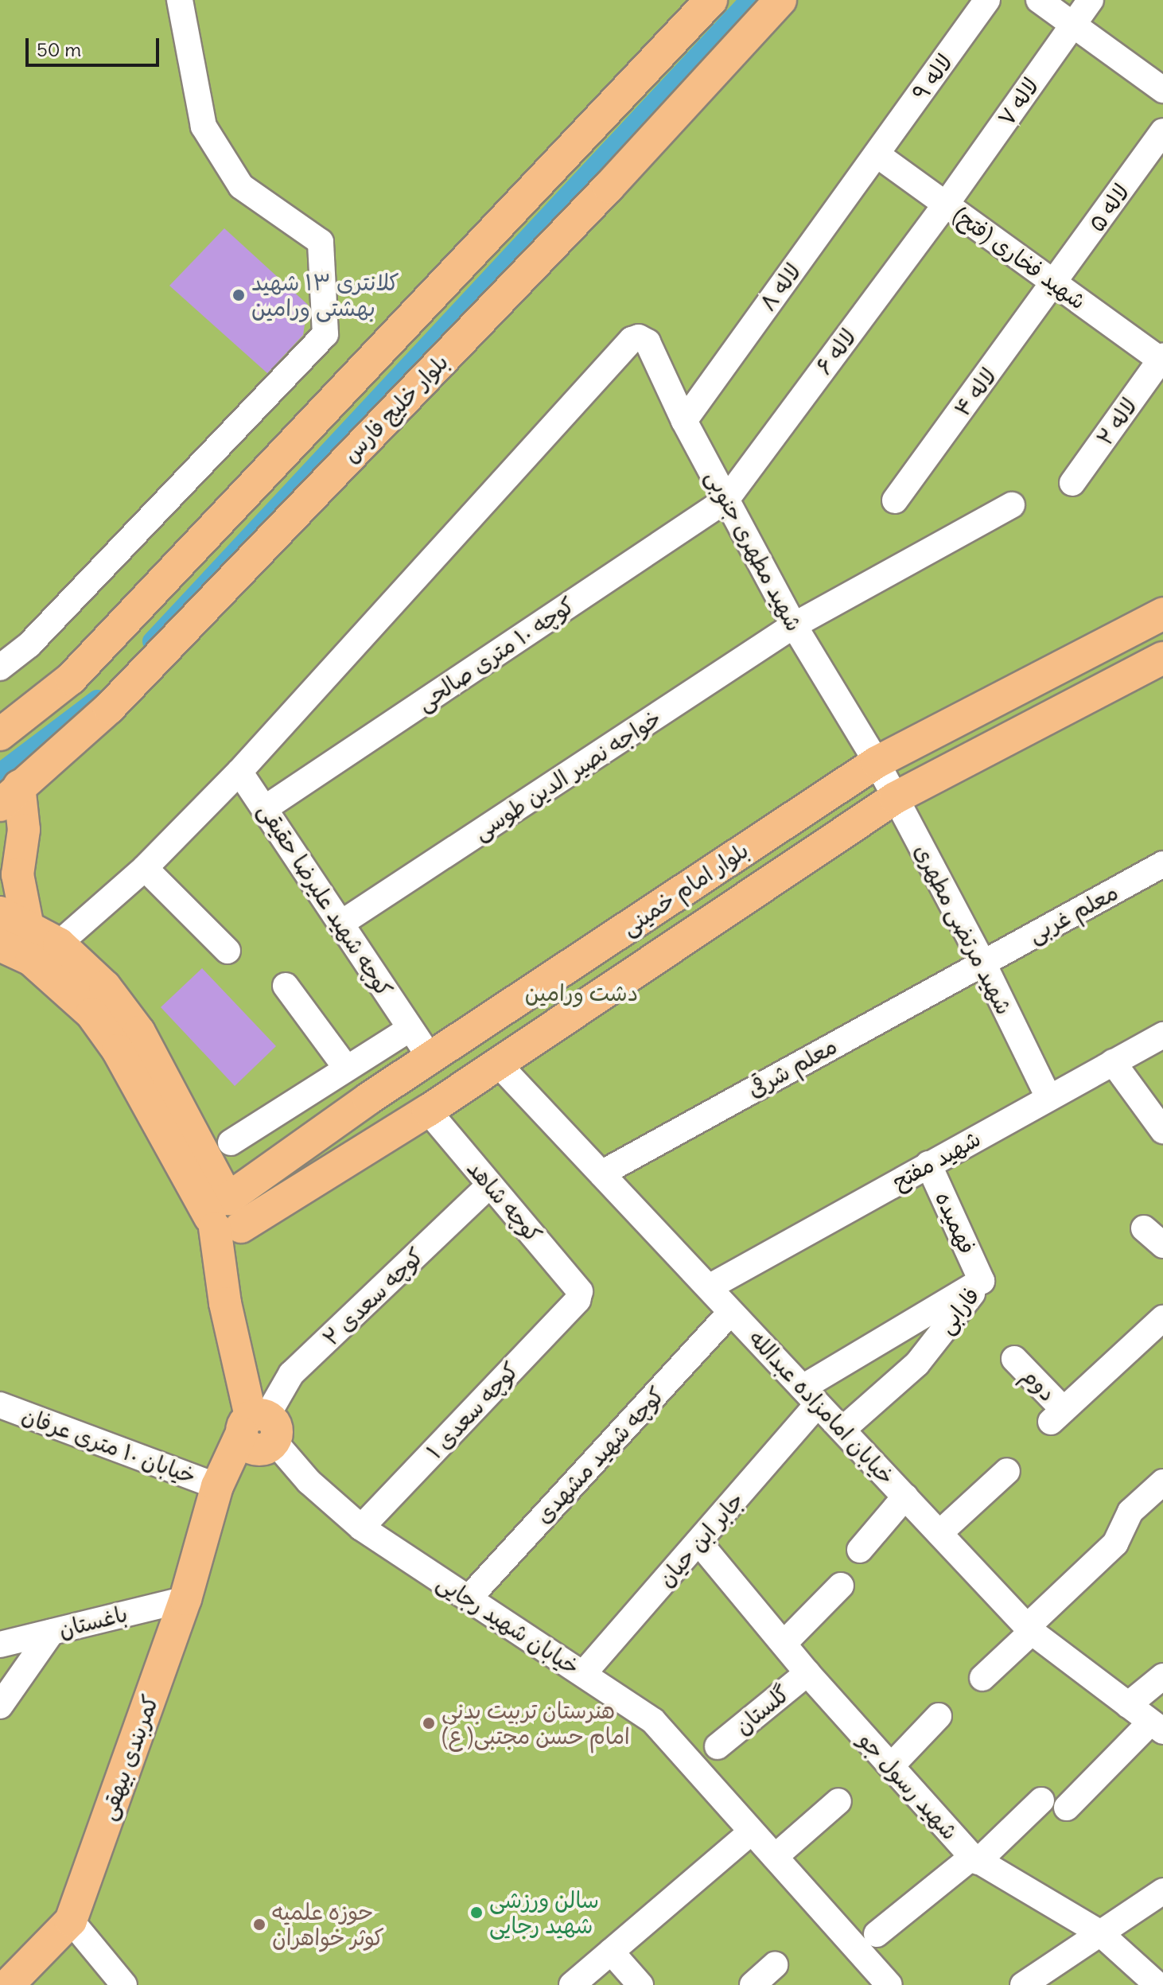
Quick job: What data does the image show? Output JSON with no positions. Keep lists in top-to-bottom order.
{
  "streets": {
    "main road": [
      "بلوار خلیج فارس",
      "بلوار امام خمینی",
      "خیابان شهید رجایی",
      "کمربندی بیهقی"
    ],
    "street": [
      "لاله ۹",
      "لاله ۷",
      "لاله ۵",
      "شهید فخاری (فتح)",
      "لاله ۸",
      "لاله ۶",
      "لاله ۴",
      "لاله ۲",
      "شهید مطهری جنوبی",
      "کوچه ۱۰ متری صالحی",
      "خواجه نصیر الدین طوسی",
      "کوچه شهید علیرضا حقیقی",
      "معلم غربی",
      "شهید مرتضی مطهری",
      "معلم شرقی",
      "شهید مفتح",
      "کوچه شاهد",
      "فهمیده",
      "کوچه سعدی ۲",
      "فارابی",
      "دوم",
      "خیابان امامزاده عبدالله",
      "کوچه سعدی ۱",
      "خیابان ۱۰ متری عرفان",
      "کوچه شهید مشهدی",
      "جابر ابن حیان",
      "باغستان",
      "گلستان",
      "شهید رسول جو"
    ]
  },
  "crossings": [
    ["لاله ۹", "شهید فخاری (فتح)"],
    ["لاله ۹", "لاله ۸"],
    ["لاله ۷", "شهید فخاری (فتح)"],
    ["لاله ۷", "لاله ۶"],
    ["لاله ۵", "شهید فخاری (فتح)"],
    ["لاله ۵", "لاله ۴"],
    ["شهید فخاری (فتح)", "لاله ۸"],
    ["شهید فخاری (فتح)", "لاله ۶"],
    ["شهید فخاری (فتح)", "لاله ۴"],
    ["شهید فخاری (فتح)", "لاله ۲"],
    ["لاله ۸", "شهید مطهری جنوبی"],
    ["لاله ۶", "شهید مطهری جنوبی"],
    ["لاله ۶", "کوچه ۱۰ متری صالحی"],
    ["شهید مطهری جنوبی", "کوچه ۱۰ متری صالحی"],
    ["شهید مطهری جنوبی", "خواجه نصیر الدین طوسی"],
    ["شهید مطهری جنوبی", "بلوار امام خمینی"],
    ["شهید مطهری جنوبی", "کوچه شهید علیرضا حقیقی"],
    ["شهید مطهری جنوبی", "شهید مرتضی مطهری"],
    ["کوچه ۱۰ متری صالحی", "کوچه شهید علیرضا حقیقی"],
    ["خواجه نصیر الدین طوسی", "کوچه شهید علیرضا حقیقی"],
    ["بلوار امام خمینی", "کوچه شهید علیرضا حقیقی"],
    ["بلوار امام خمینی", "شهید مرتضی مطهری"],
    ["بلوار امام خمینی", "کوچه شاهد"],
    ["بلوار امام خمینی", "خیابان امامزاده عبدالله"],
    ["بلوار امام خمینی", "خیابان شهید رجایی"],
    ["معلم غربی", "شهید مرتضی مطهری"],
    ["معلم غربی", "معلم شرقی"],
    ["شهید مرتضی مطهری", "معلم شرقی"],
    ["شهید مرتضی مطهری", "شهید مفتح"],
    ["معلم شرقی", "خیابان امامزاده عبدالله"],
    ["شهید مفتح", "فهمیده"],
    ["شهید مفتح", "خیابان امامزاده عبدالله"],
    ["کوچه شاهد", "کوچه سعدی ۲"],
    ["کوچه شاهد", "کوچه سعدی ۱"],
    ["فهمیده", "فارابی"],
    ["کوچه سعدی ۲", "خیابان شهید رجایی"],
    ["کوچه سعدی ۲", "کمربندی بیهقی"],
    ["فارابی", "خیابان امامزاده عبدالله"],
    ["فارابی", "جابر ابن حیان"],
    ["خیابان امامزاده عبدالله", "کوچه شهید مشهدی"],
    ["خیابان امامزاده عبدالله", "جابر ابن حیان"],
    ["کوچه سعدی ۱", "خیابان شهید رجایی"],
    ["خیابان ۱۰ متری عرفان", "کمربندی بیهقی"],
    ["کوچه شهید مشهدی", "خیابان شهید رجایی"],
    ["جابر ابن حیان", "خیابان شهید رجایی"],
    ["جابر ابن حیان", "شهید رسول جو"],
    ["باغستان", "کمربندی بیهقی"],
    ["خیابان شهید رجایی", "کمربندی بیهقی"],
    ["گلستان", "شهید رسول جو"]
  ],
  "parks": ["دشت ورامین"],
  "places": [
    "کلانتری ۱۳ شهید بهشتی ورامین",
    "هنرستان تربیت بدنی امام حسن مجتبی( ع)",
    "سالن ورزشی شهید رجایی",
    "حوزه علمیه کوثر خواهران"
  ],
  "scale_bar": "50 m"
}
